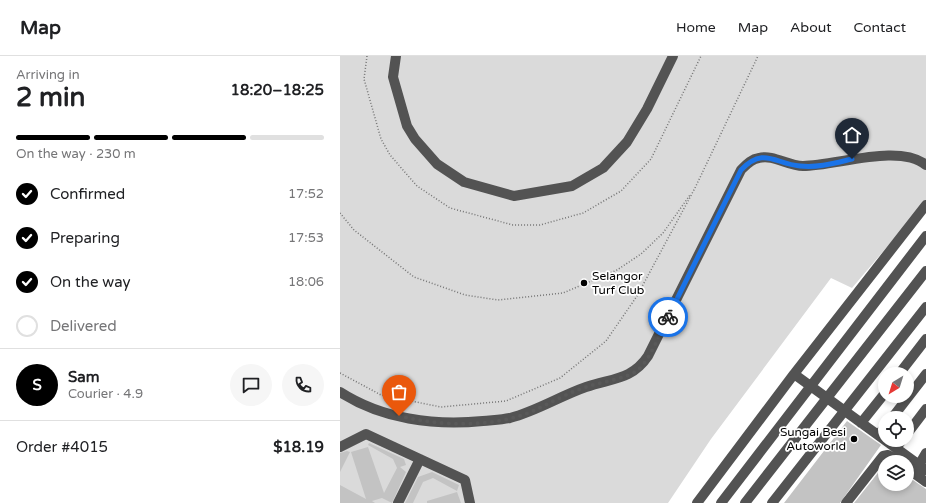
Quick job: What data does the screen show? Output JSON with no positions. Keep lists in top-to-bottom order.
{
  "places": ["Selangor Turf Club", "Sungai Besi Autoworld"],
  "north": "bottom left",
  "page": {
    "header": "Map",
    "nav": [
      "Home",
      "Map",
      "About",
      "Contact"
    ],
    "heading": ["2 min", "Arriving in", "18:20–18:25"],
    "panel": [
      "Sam",
      "Courier · 4.9",
      "Order #4015",
      "$18.19"
    ],
    "bar": "On the way · 230 m",
    "list": [
      ["Confirmed", "17:52"],
      ["Preparing", "17:53"],
      ["On the way", "18:06"],
      "Delivered"
    ],
    "round": "S"
  }
}
